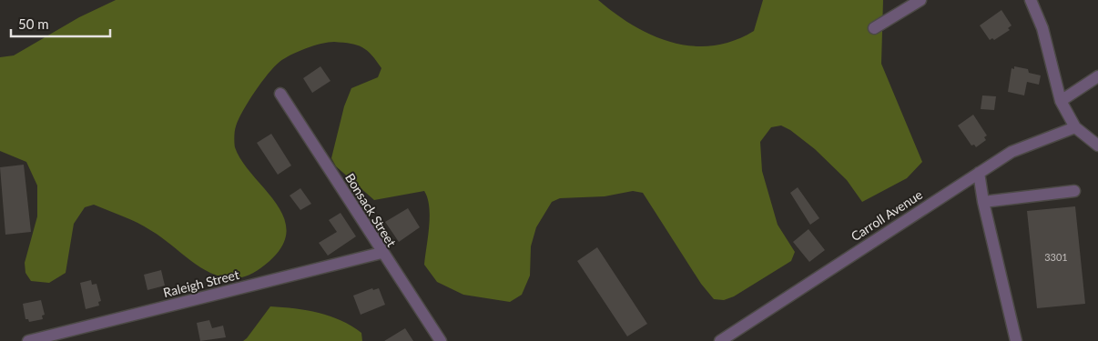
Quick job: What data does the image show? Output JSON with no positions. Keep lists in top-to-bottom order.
{
  "streets": {
    "street": ["Bonsack Street", "Carroll Avenue", "Raleigh Street"]
  },
  "crossings": [
    ["Bonsack Street", "Raleigh Street"]
  ],
  "house_numbers": ["3301"],
  "scale_bar": "50 m"
}
